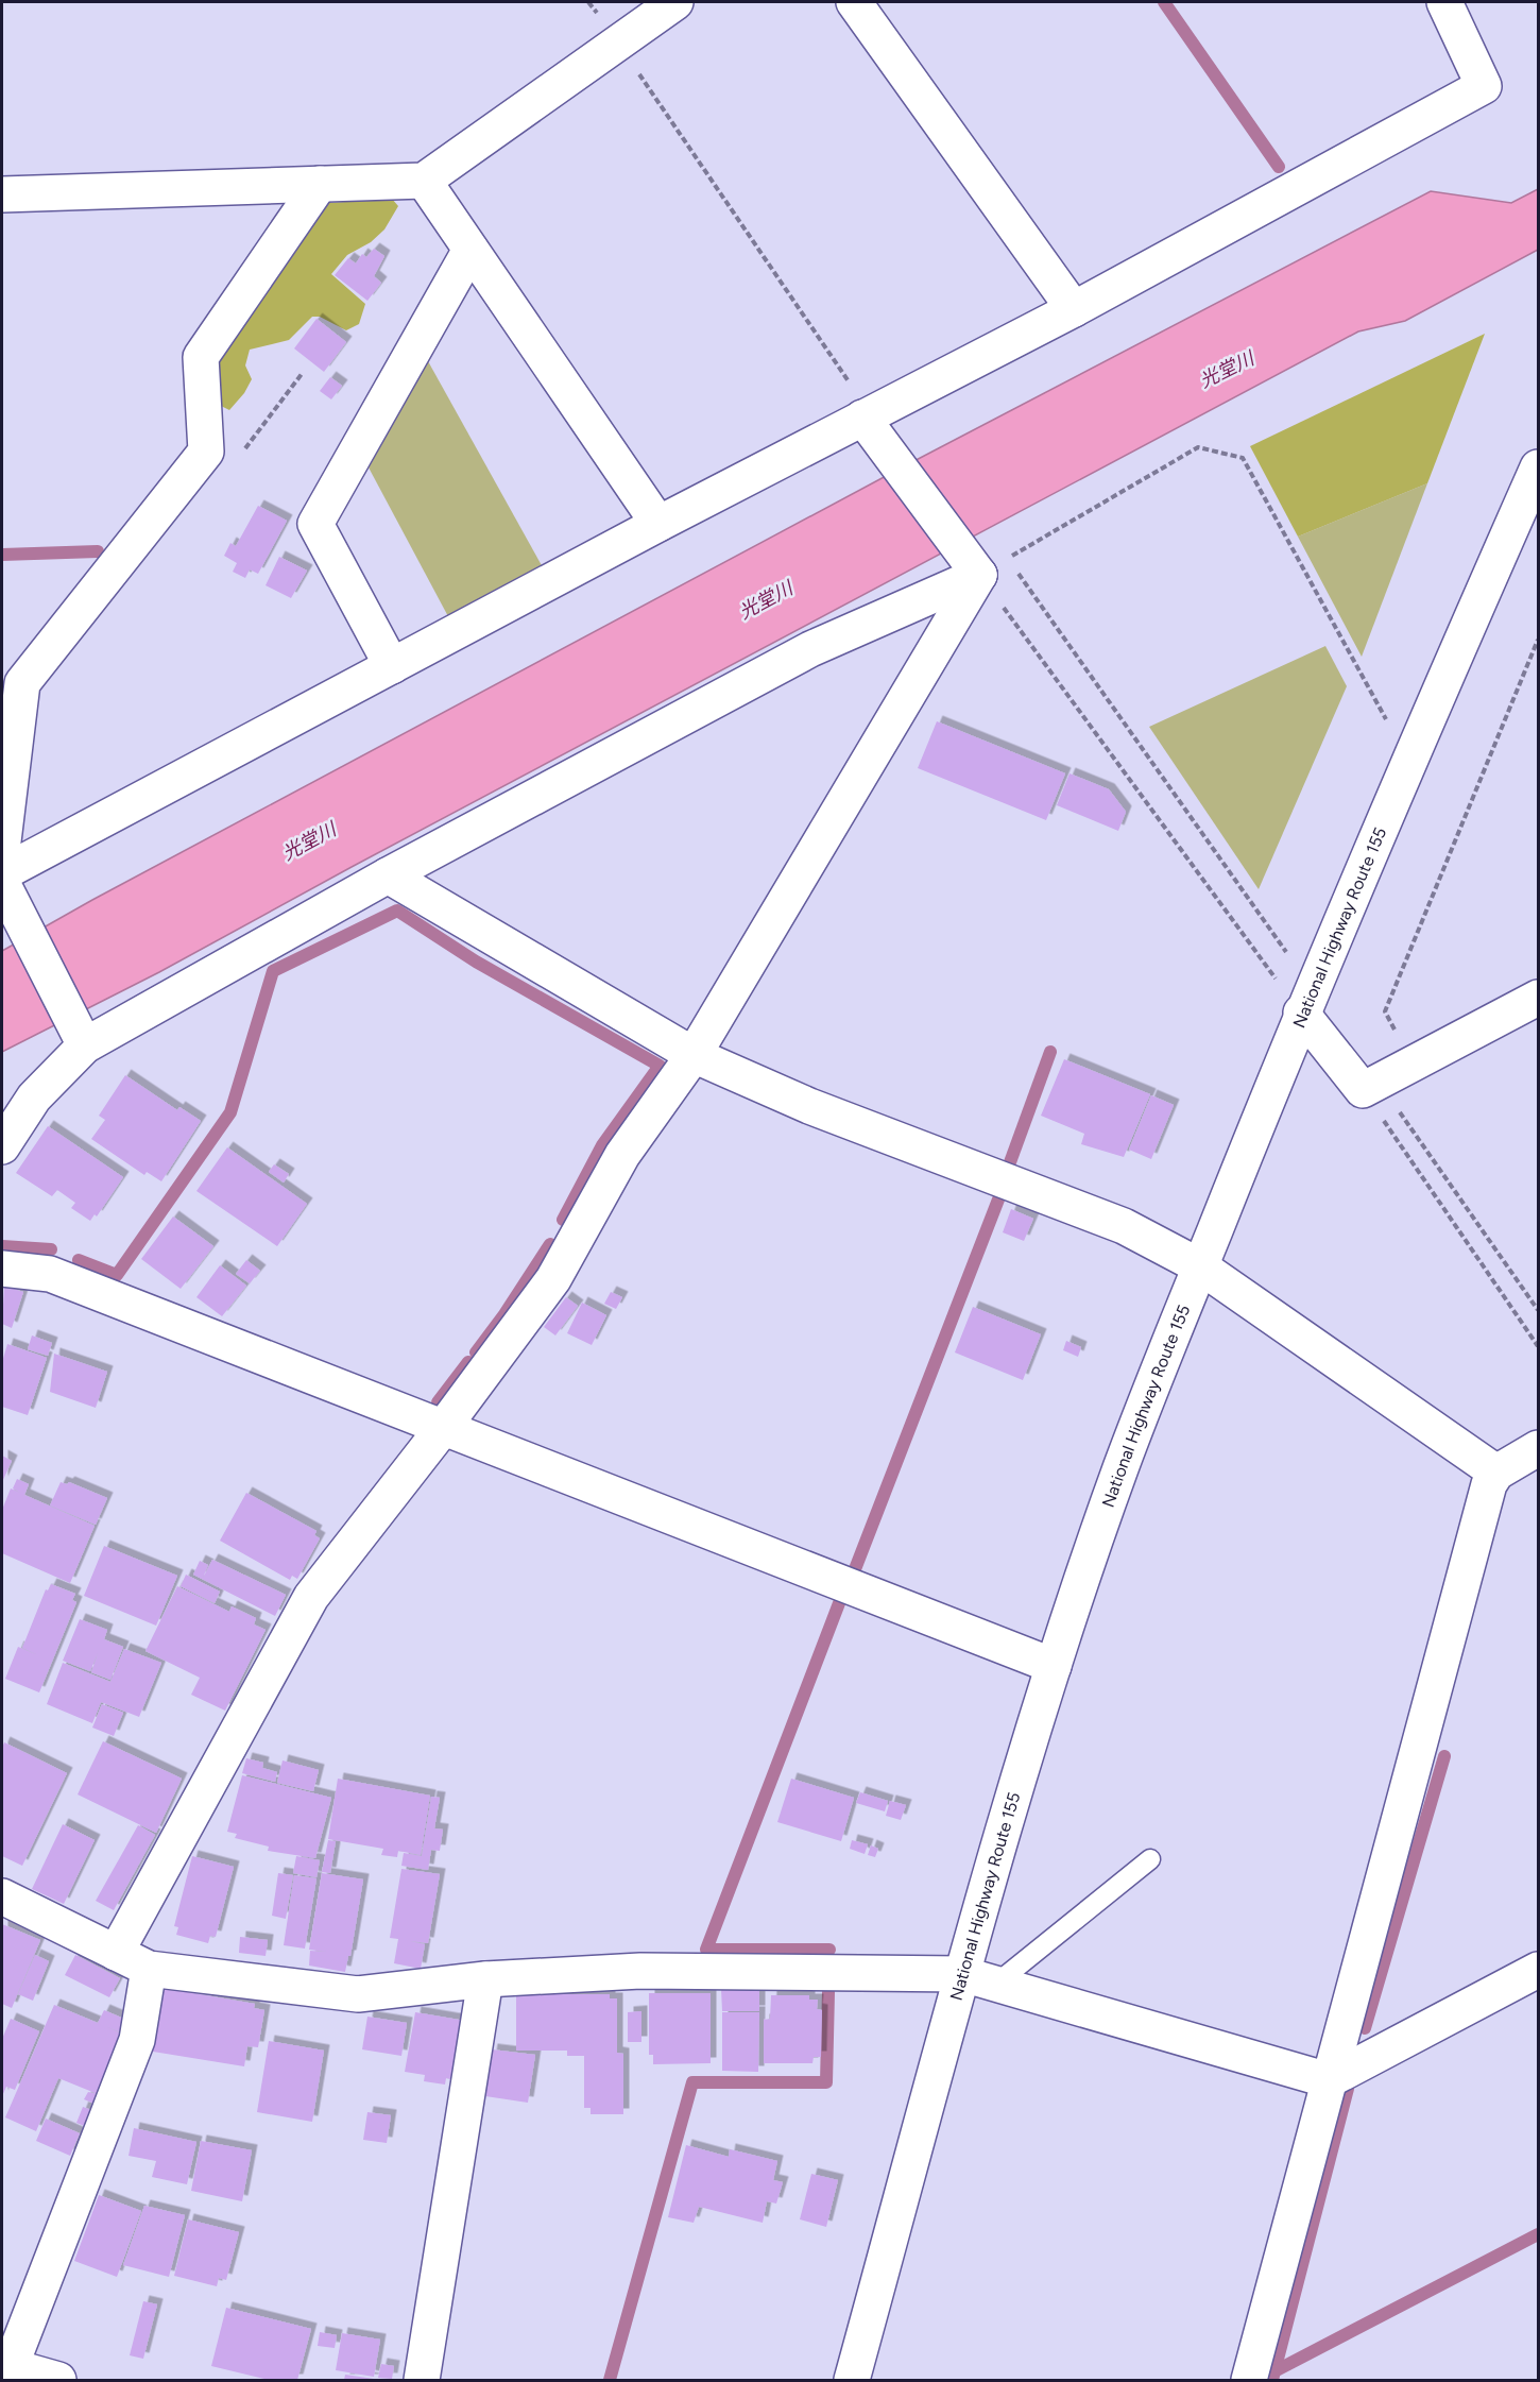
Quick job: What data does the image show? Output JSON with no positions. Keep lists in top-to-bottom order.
{
  "streets": {
    "main road": ["National Highway Route 155"]
  },
  "water": ["光堂川"]
}
